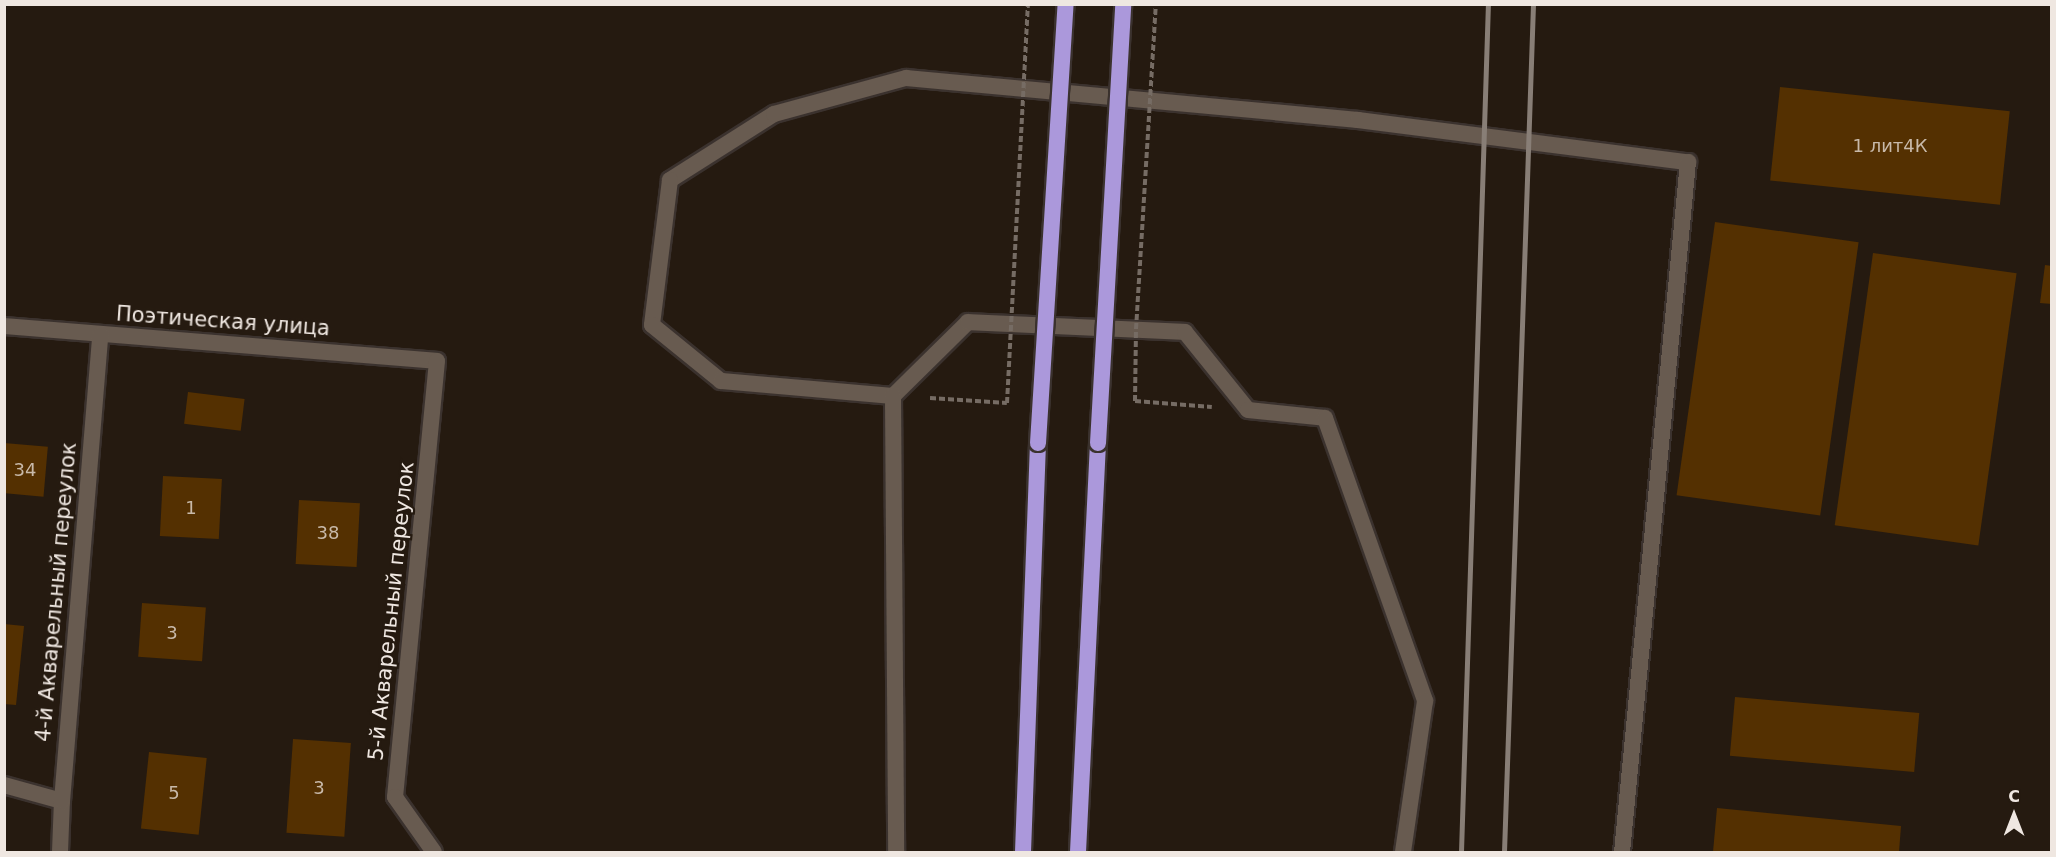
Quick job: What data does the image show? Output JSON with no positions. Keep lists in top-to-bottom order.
{
  "streets": {
    "street": ["Поэтическая улица", "4-й Акварельный переулок", "5-й Акварельный переулок"]
  },
  "crossings": [
    ["Поэтическая улица", "4-й Акварельный переулок"],
    ["Поэтическая улица", "5-й Акварельный переулок"]
  ],
  "house_numbers": [
    "1 лит4К",
    "34",
    "1",
    "38",
    "3",
    "3",
    "5"
  ],
  "north": "top"
}
